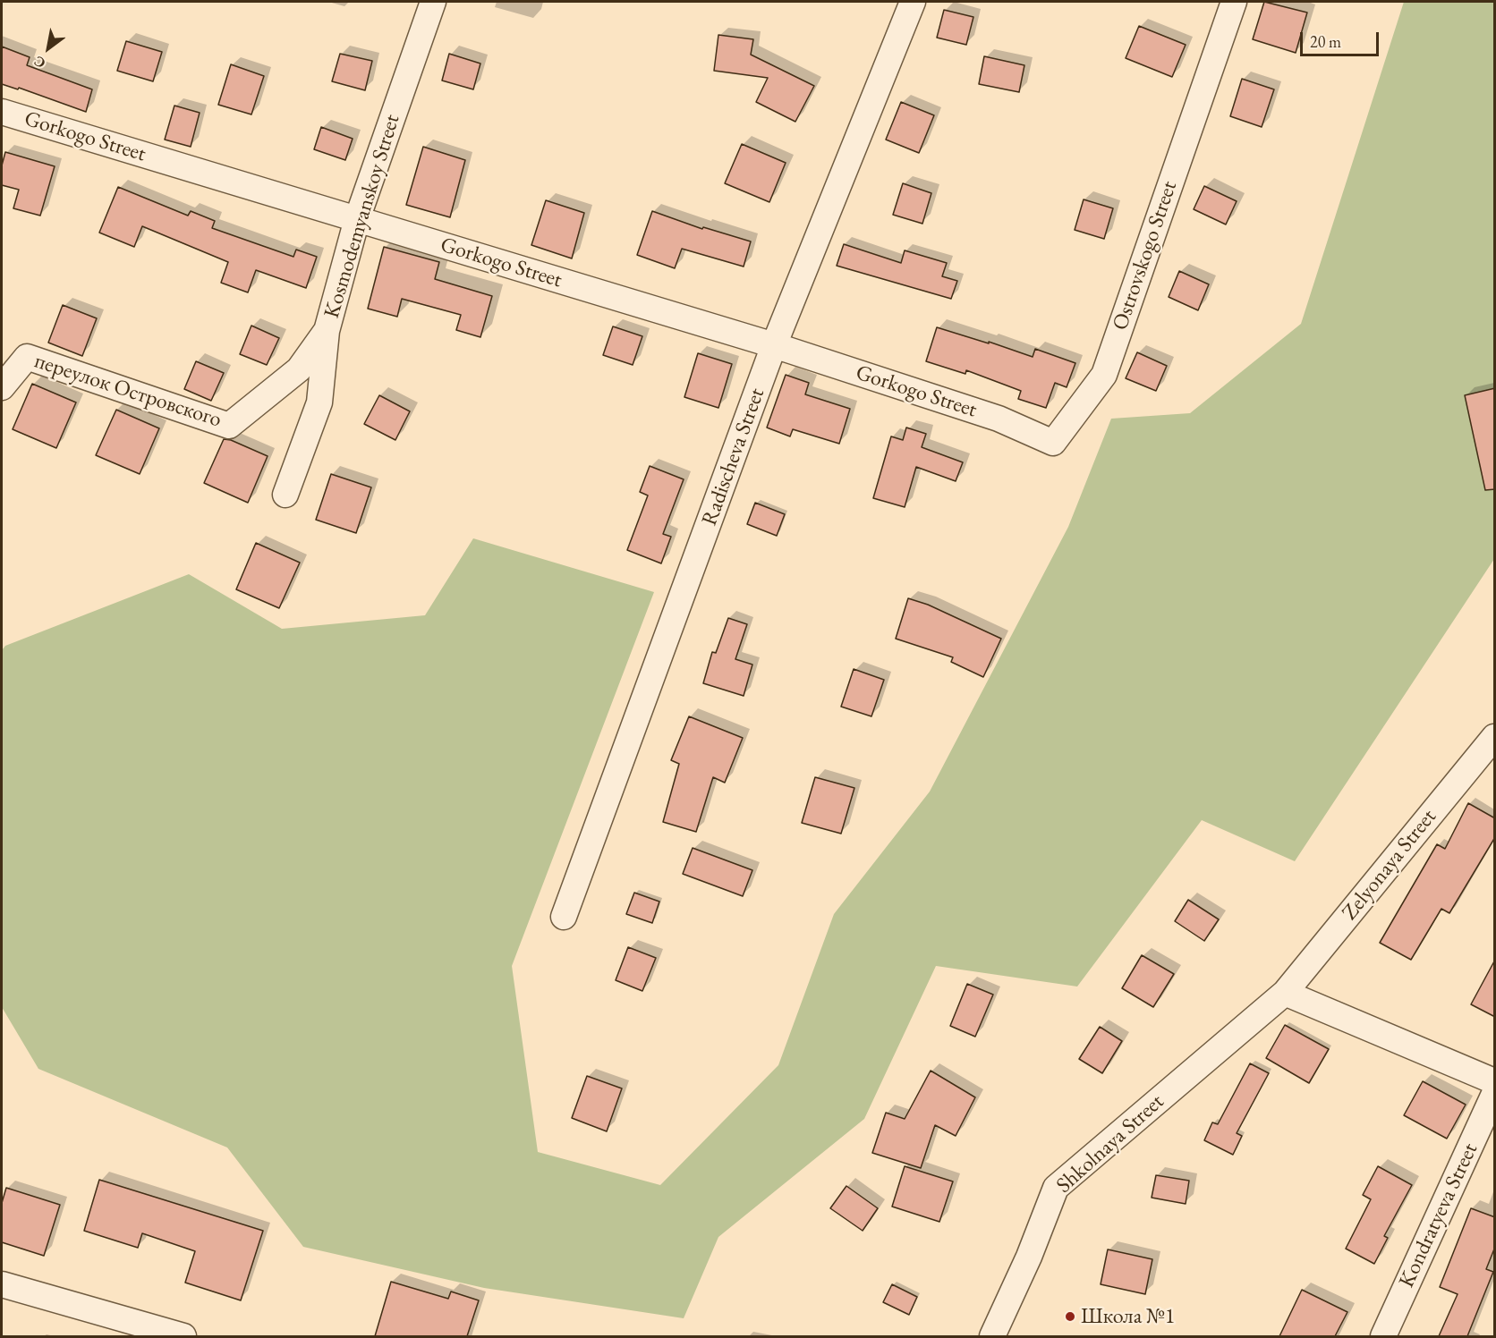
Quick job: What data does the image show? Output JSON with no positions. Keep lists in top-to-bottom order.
{
  "streets": {
    "street": [
      "Gorkogo Street",
      "Kosmodemyanskoy Street",
      "Ostrovskogo Street",
      "переулок Островского",
      "Radischeva Street",
      "Zelyonaya Street",
      "Shkolnaya Street",
      "Kondratyeva Street"
    ]
  },
  "crossings": [
    ["Gorkogo Street", "Kosmodemyanskoy Street"],
    ["Gorkogo Street", "Ostrovskogo Street"],
    ["Gorkogo Street", "Radischeva Street"],
    ["Kosmodemyanskoy Street", "переулок Островского"],
    ["Zelyonaya Street", "Shkolnaya Street"]
  ],
  "places": ["Школа №1"],
  "scale_bar": "20 m",
  "north": "bottom left"
}
